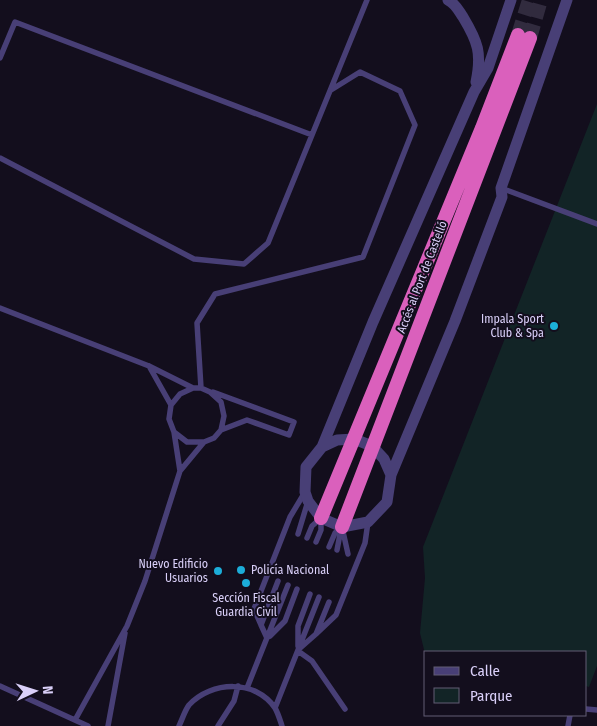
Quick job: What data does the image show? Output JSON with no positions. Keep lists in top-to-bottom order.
{
  "streets": {
    "highway": ["Accés al Port de Castelló"]
  },
  "places": [
    "Impala Sport Club & Spa",
    "Policía Nacional",
    "Nuevo Edificio Usuarios",
    "Sección Fiscal Guardia Civil"
  ],
  "legend": ["Calle", "Parque"],
  "north": "right"
}
